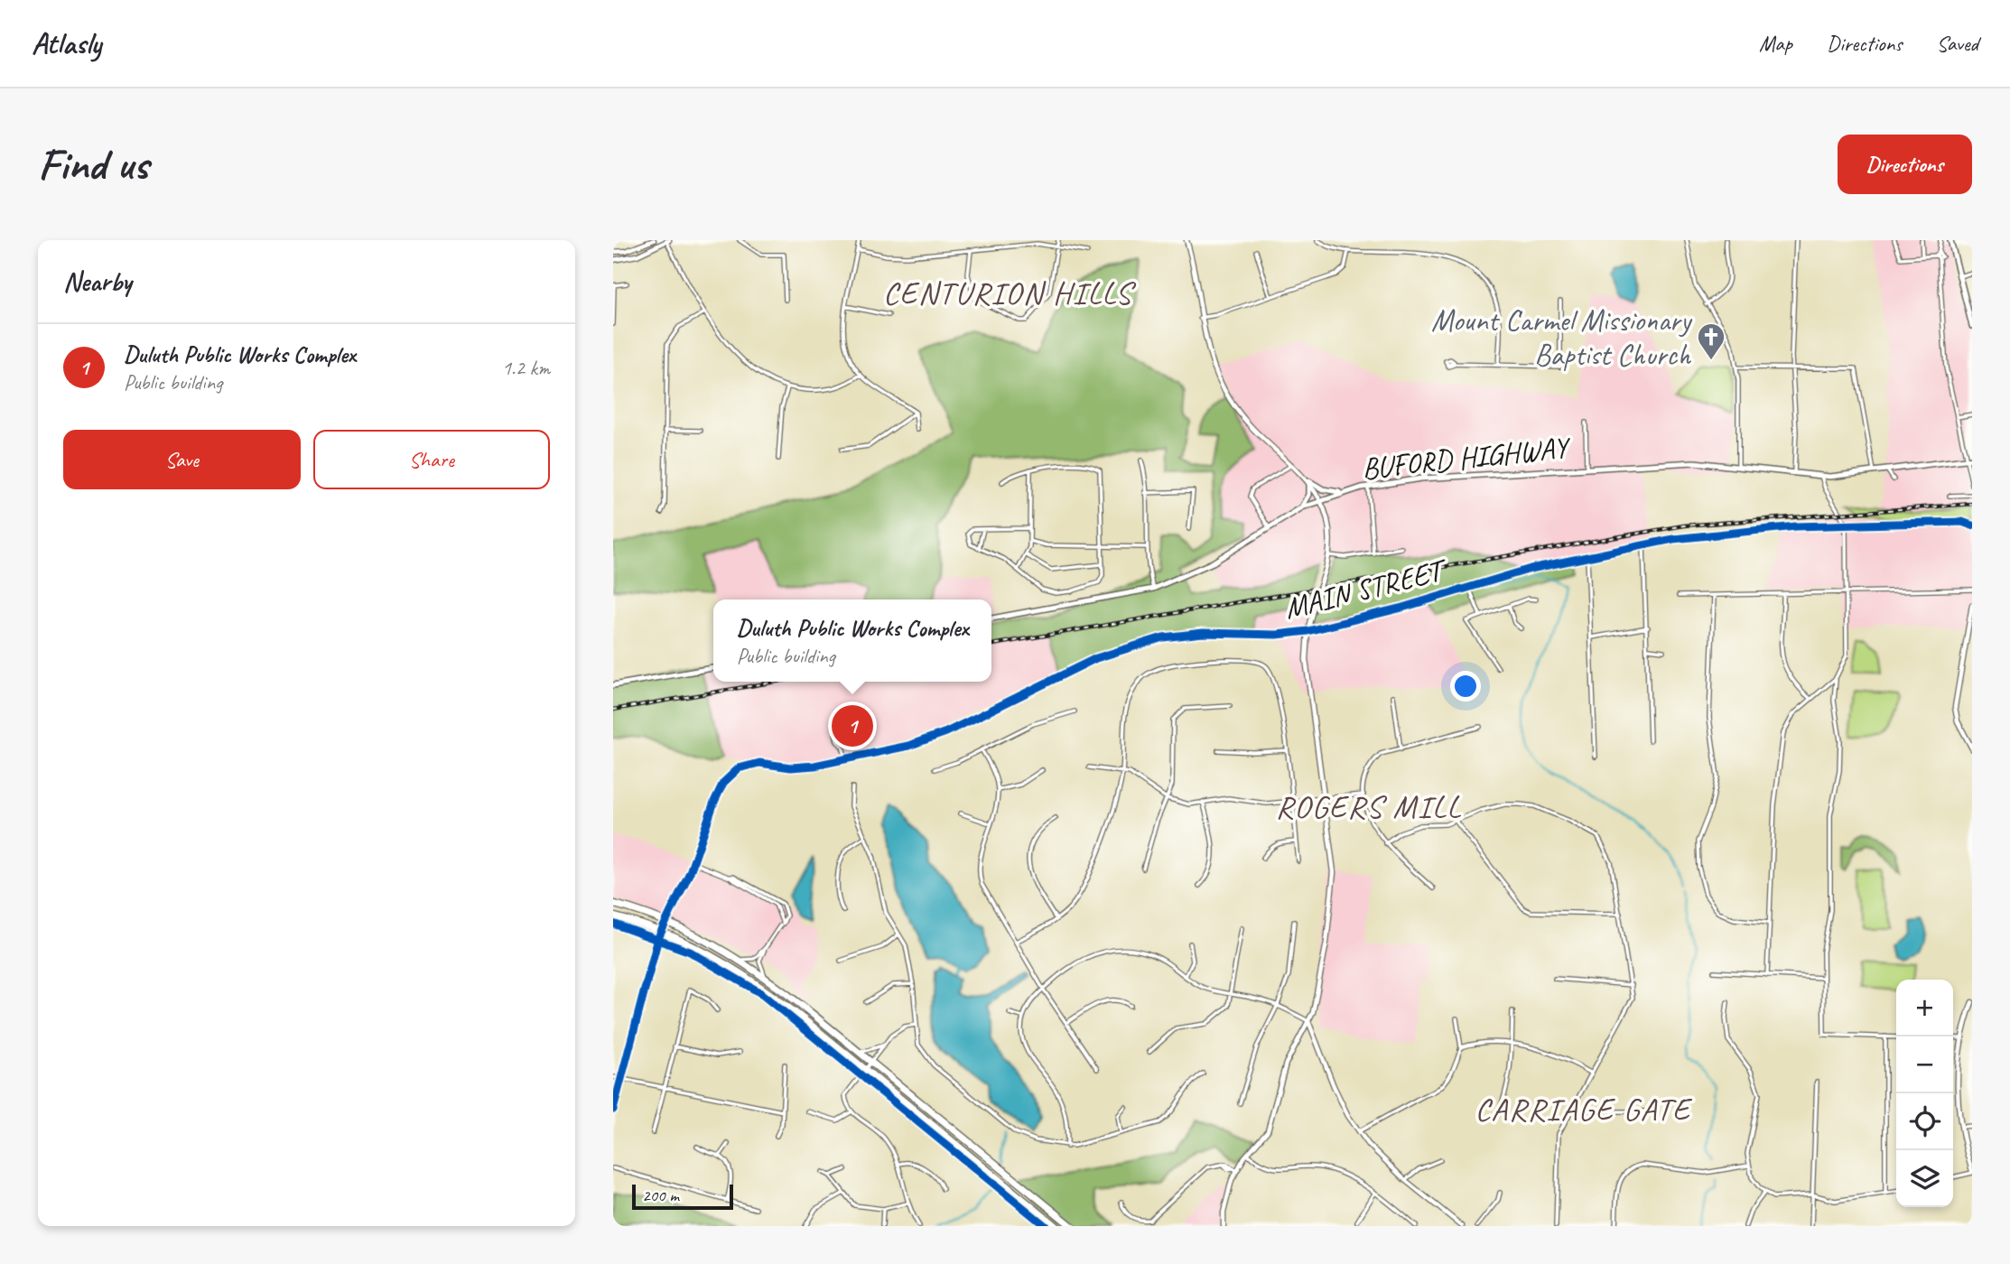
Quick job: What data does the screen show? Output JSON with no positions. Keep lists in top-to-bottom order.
{
  "streets": {
    "main road": ["BUFORD HIGHWAY"],
    "street": ["MAIN STREET"]
  },
  "districts": ["CENTURION HILLS", "ROGERS MILL", "CARRIAGE GATE"],
  "places": {
    "church": ["Mount Carmel Missionary Baptist Church"]
  },
  "scale_bar": "200 m",
  "page": {
    "header": "Atlasly",
    "nav": ["Map", "Directions", "Saved"],
    "buttons": [
      "Directions",
      ["Save", "Share"]
    ],
    "title": "Find us",
    "heading": "Nearby",
    "list": [
      {
        "mark": "1",
        "name": "Duluth Public Works Complex",
        "note": "Public building",
        "value": "1.2 km"
      }
    ],
    "popup": ["Duluth Public Works Complex", "Public building"],
    "pins": "1",
    "map_buttons": ["+", "−"],
    "scale": "200 m"
  }
}
